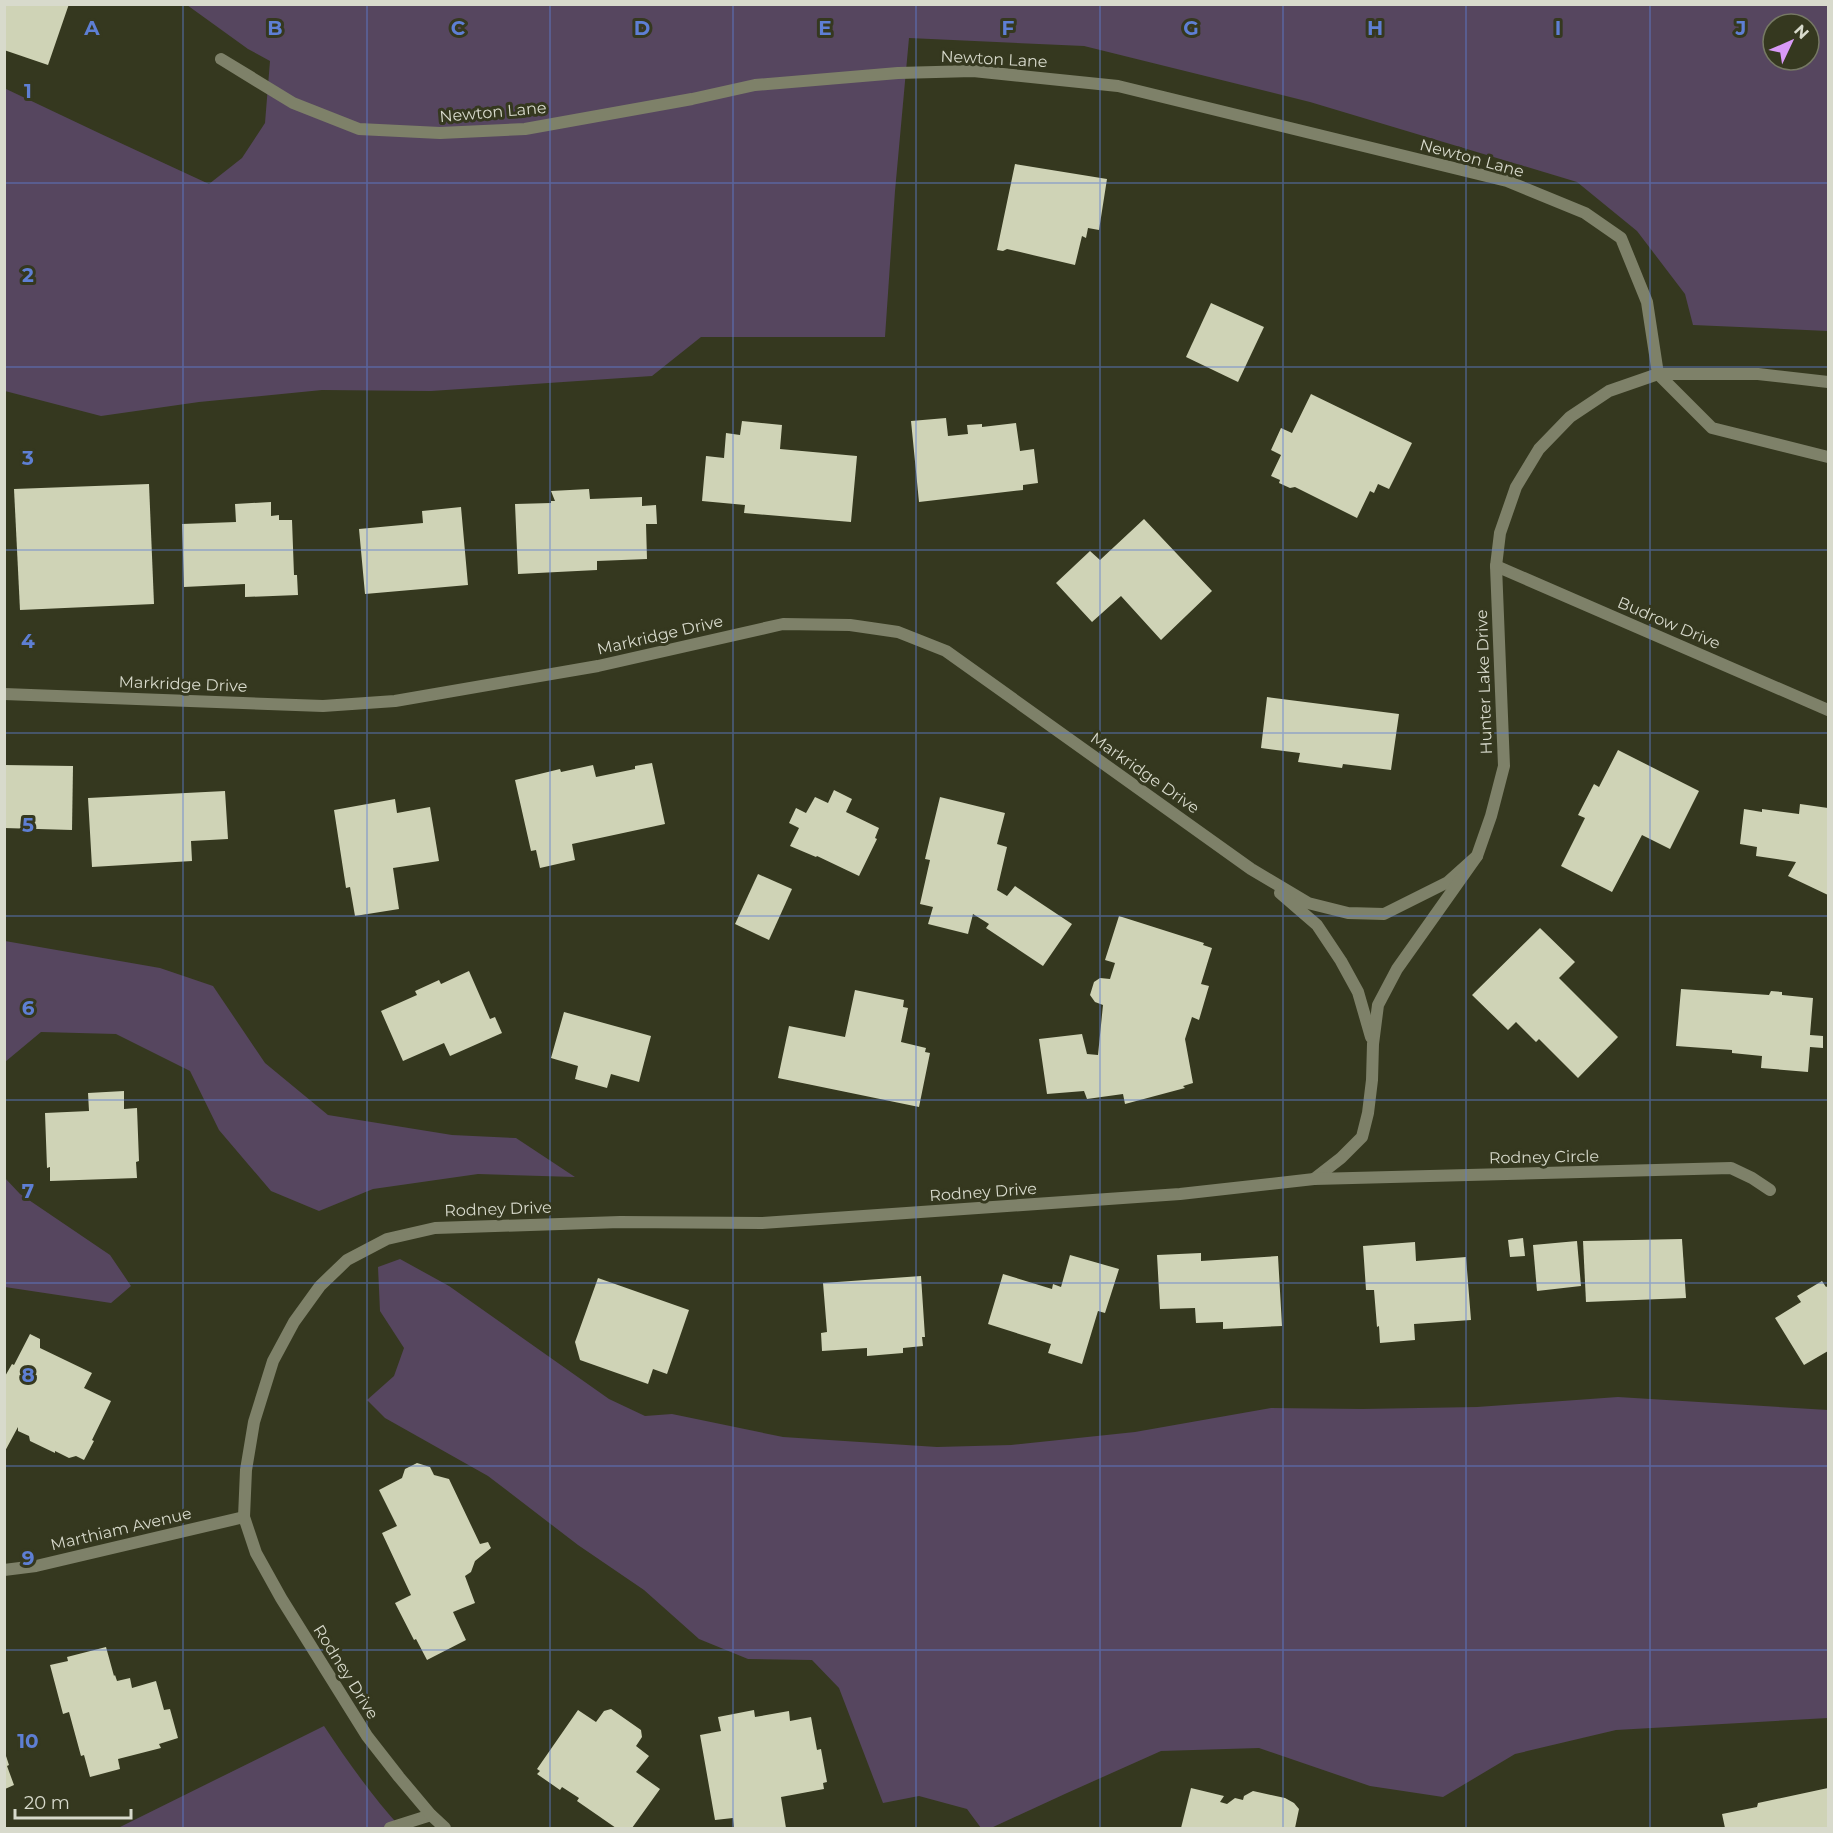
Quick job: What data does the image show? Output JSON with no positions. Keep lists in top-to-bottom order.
{
  "streets": {
    "street": [
      "Newton Lane",
      "Budrow Drive",
      "Markridge Drive",
      "Hunter Lake Drive",
      "Rodney Circle",
      "Rodney Drive",
      "Marthiam Avenue"
    ]
  },
  "crossings": [
    ["Newton Lane", "Hunter Lake Drive"],
    ["Budrow Drive", "Hunter Lake Drive"],
    ["Markridge Drive", "Hunter Lake Drive"],
    ["Hunter Lake Drive", "Rodney Circle"],
    ["Hunter Lake Drive", "Rodney Drive"],
    ["Rodney Circle", "Rodney Drive"],
    ["Rodney Drive", "Marthiam Avenue"]
  ],
  "scale_bar": "20 m",
  "north": "top right",
  "grid": {
    "columns": [
      "A",
      "B",
      "C",
      "D",
      "E",
      "F",
      "G",
      "H",
      "I",
      "J"
    ],
    "rows": [
      "1",
      "2",
      "3",
      "4",
      "5",
      "6",
      "7",
      "8",
      "9",
      "10"
    ]
  }
}
